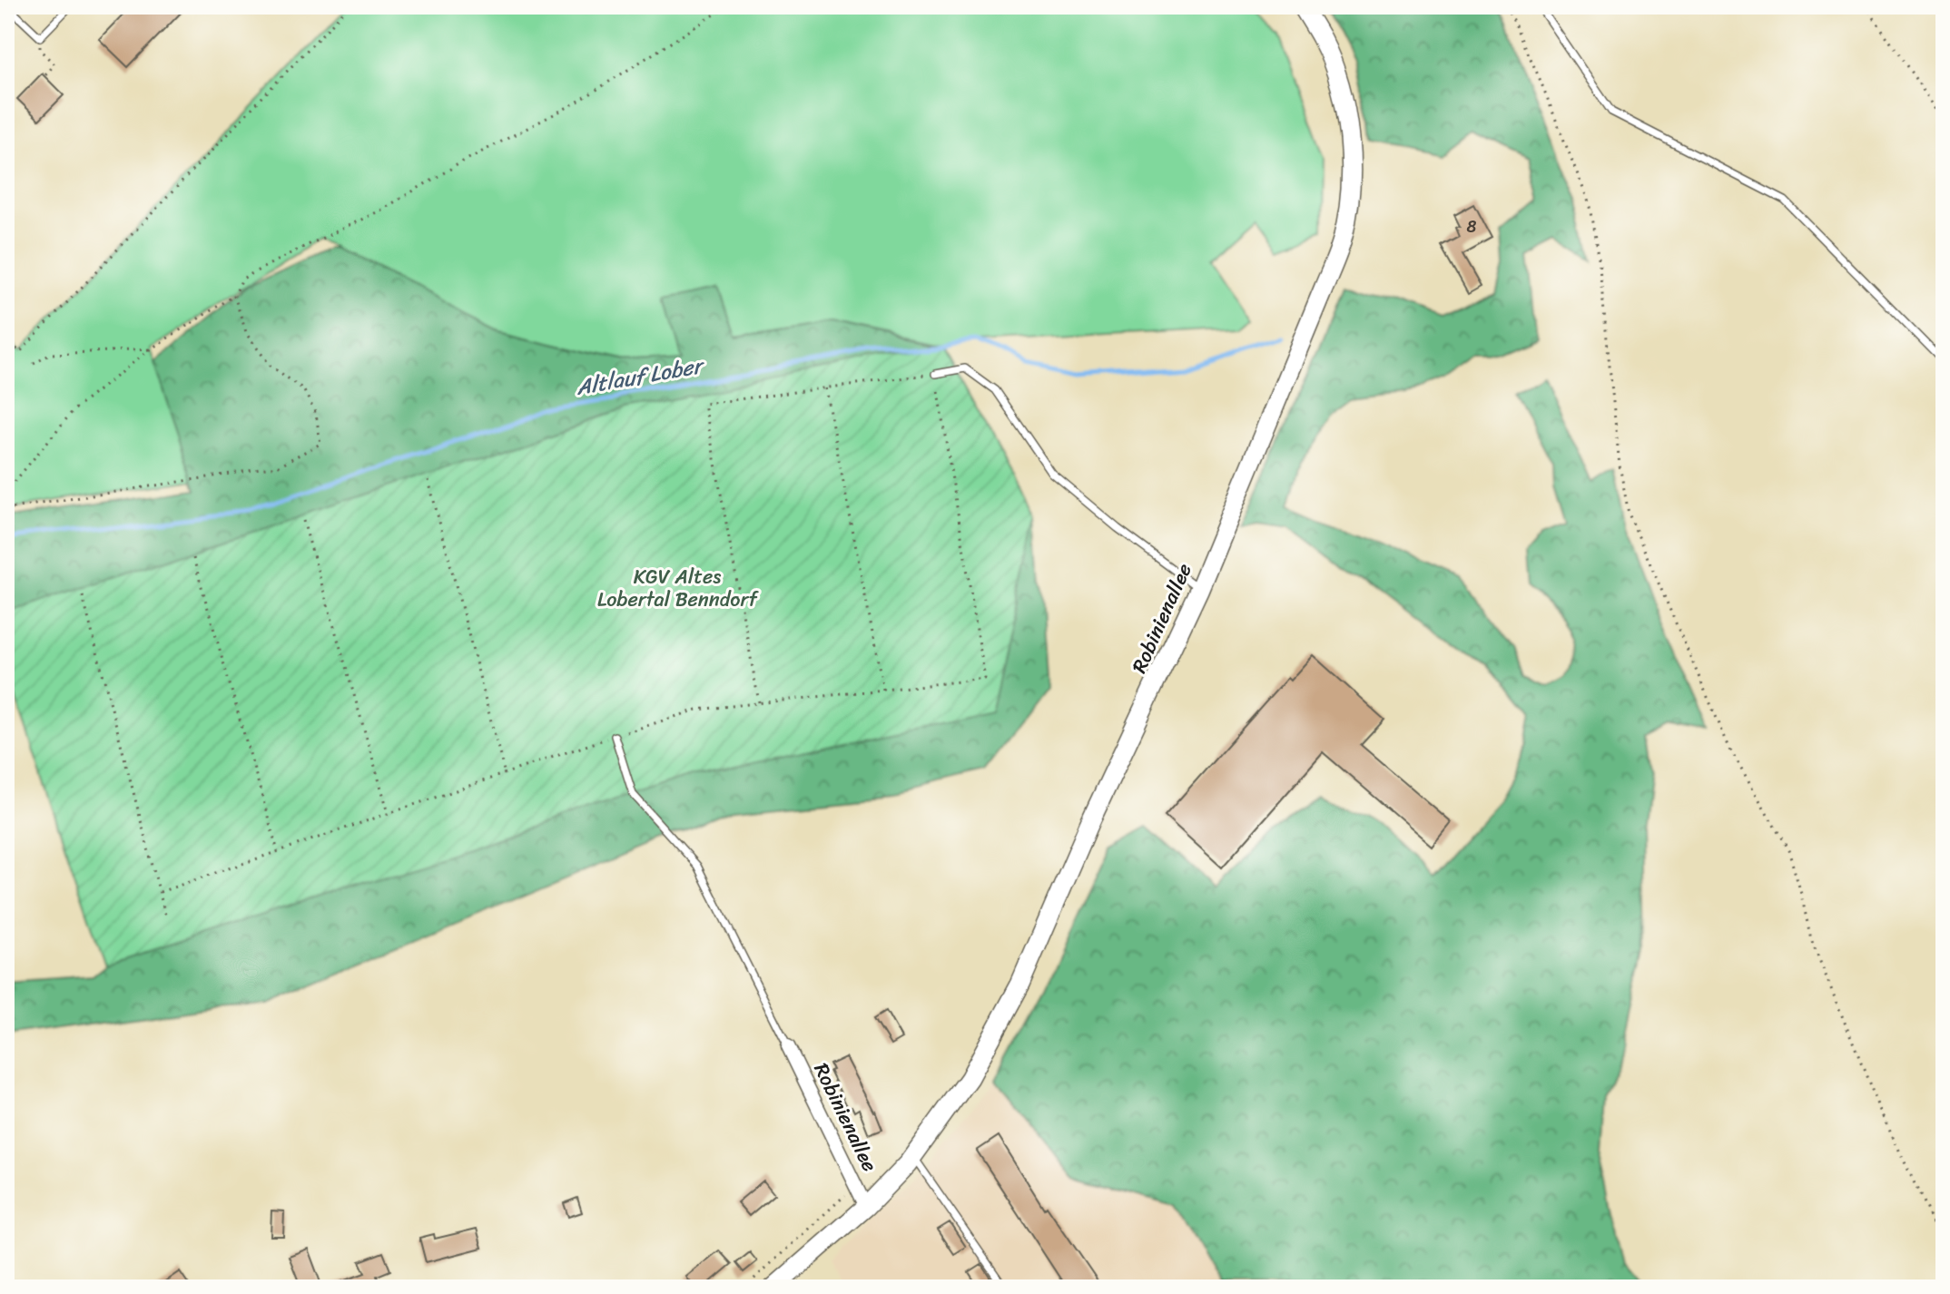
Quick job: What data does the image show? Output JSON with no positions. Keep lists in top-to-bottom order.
{
  "streets": {
    "street": ["Robinienallee"]
  },
  "water": ["Altlauf Lober"],
  "parks": ["KGV Altes Lobertal Benndorf"],
  "house_numbers": ["8"]
}
